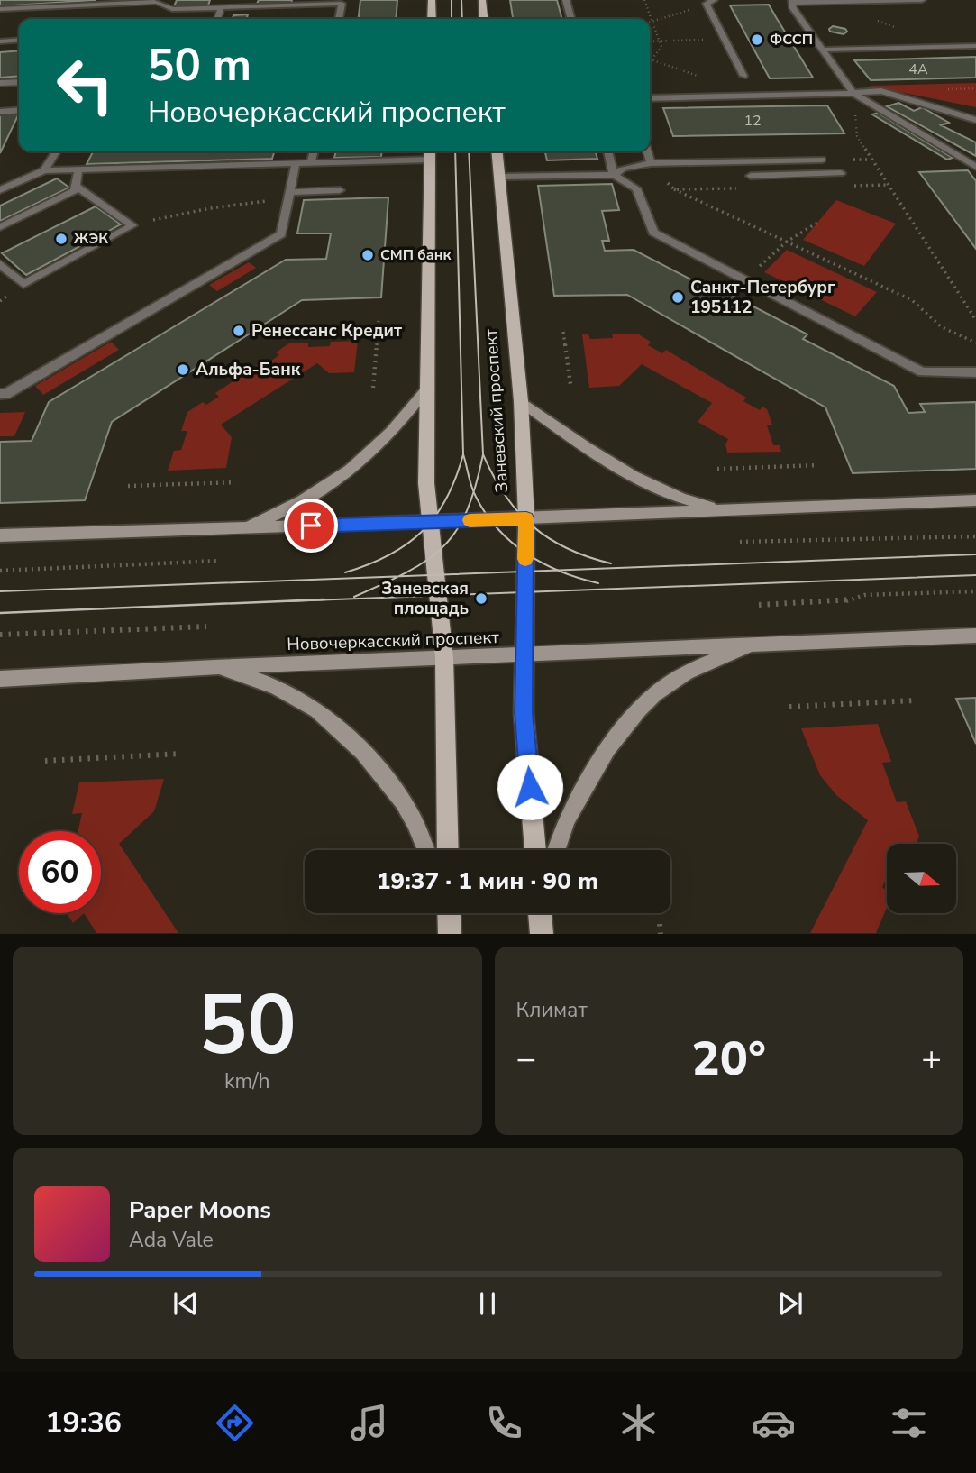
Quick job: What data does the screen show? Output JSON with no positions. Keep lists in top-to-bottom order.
{
  "streets": {
    "main road": ["Заневский проспект", "Новочеркасский проспект"]
  },
  "crossings": [
    ["Заневский проспект", "Новочеркасский проспект"]
  ],
  "places": [
    "ФССП",
    "ЖЭК",
    "СМП банк",
    "Санкт-Петербург 195112",
    "Ренессанс Кредит",
    "Альфа-Банк",
    "Заневская площадь"
  ],
  "house_numbers": ["4А", "12"],
  "north": "right",
  "page": {
    "turn": ["50 m", "Новочеркасский проспект"],
    "limit": "60",
    "trip": "19:37 · 1 мин · 90 m",
    "tile": [
      ["50", "km/h"],
      "Климат"
    ],
    "heat": ["−", "20°", "+"],
    "song": ["Paper Moons", "Ada Vale"],
    "tabs": "19:36"
  }
}
